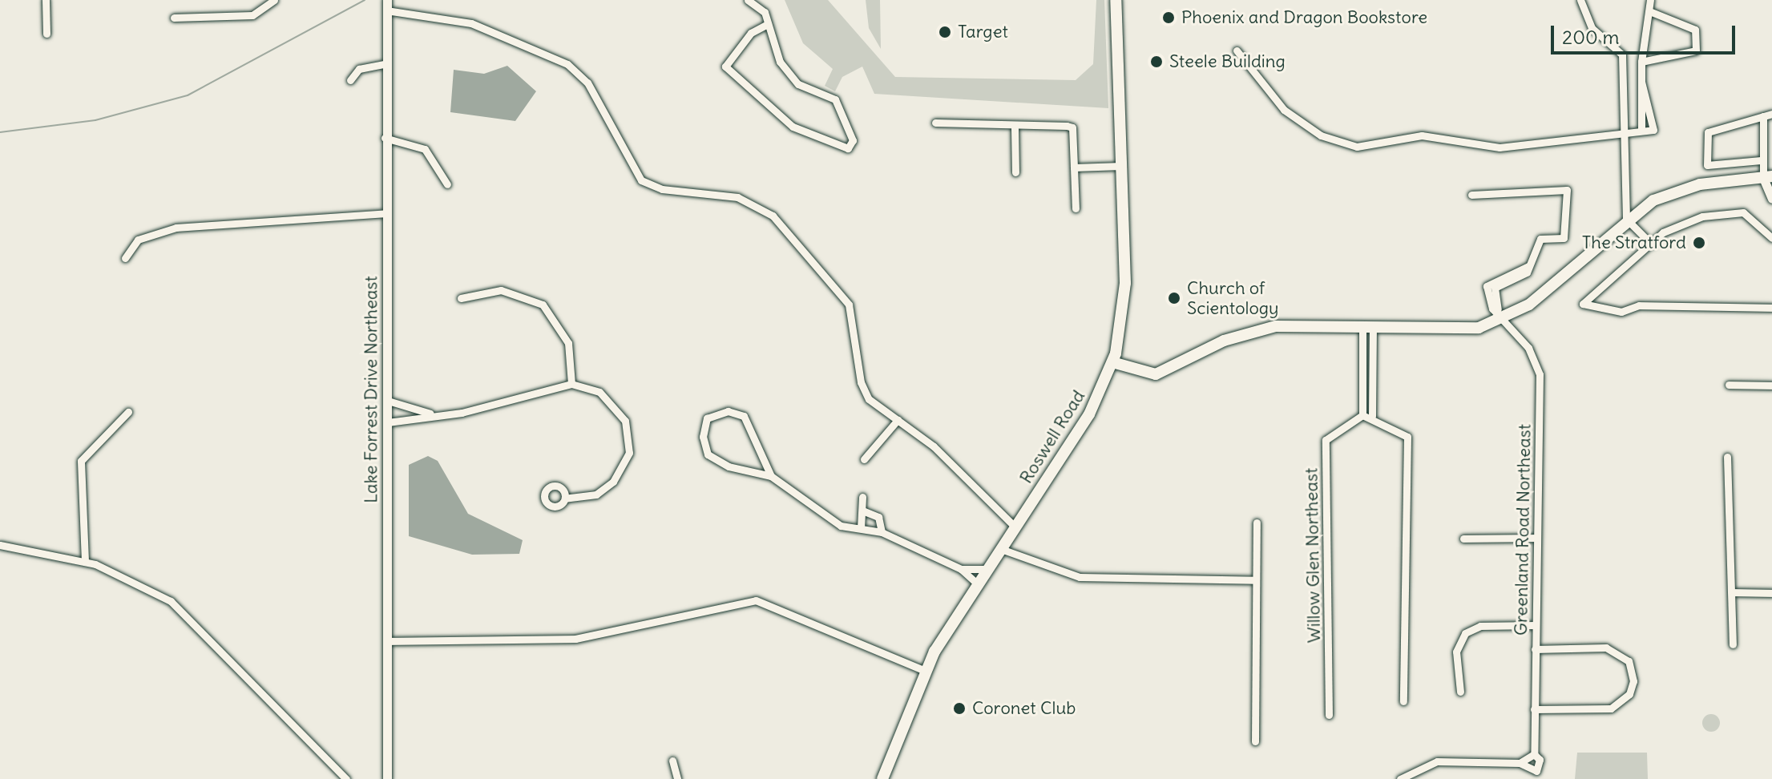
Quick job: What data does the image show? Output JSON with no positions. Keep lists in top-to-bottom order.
{
  "streets": {
    "main road": ["Roswell Road"],
    "street": ["Lake Forrest Drive Northeast", "Greenland Road Northeast", "Willow Glen Northeast"]
  },
  "places": [
    "Phoenix and Dragon Bookstore",
    "Target",
    "Steele Building",
    "The Stratford",
    "Church of Scientology",
    "Coronet Club"
  ],
  "scale_bar": "200 m"
}
